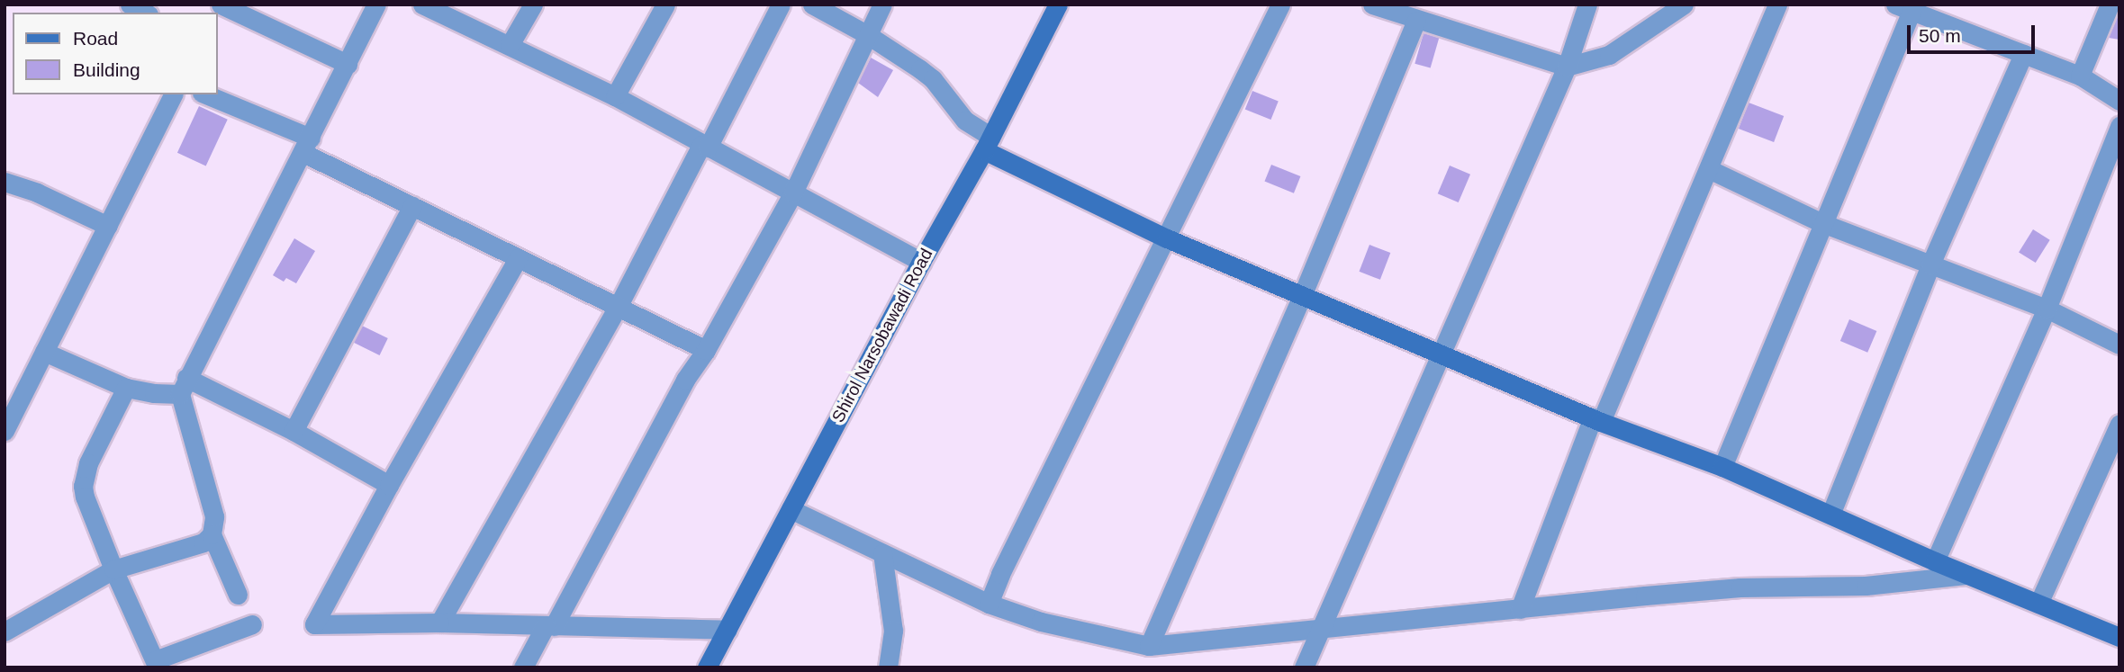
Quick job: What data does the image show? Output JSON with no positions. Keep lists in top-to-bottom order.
{
  "streets": {
    "street": ["Shirol Narsobawadi Road"]
  },
  "legend": ["Road", "Building"],
  "scale_bar": "50 m"
}
